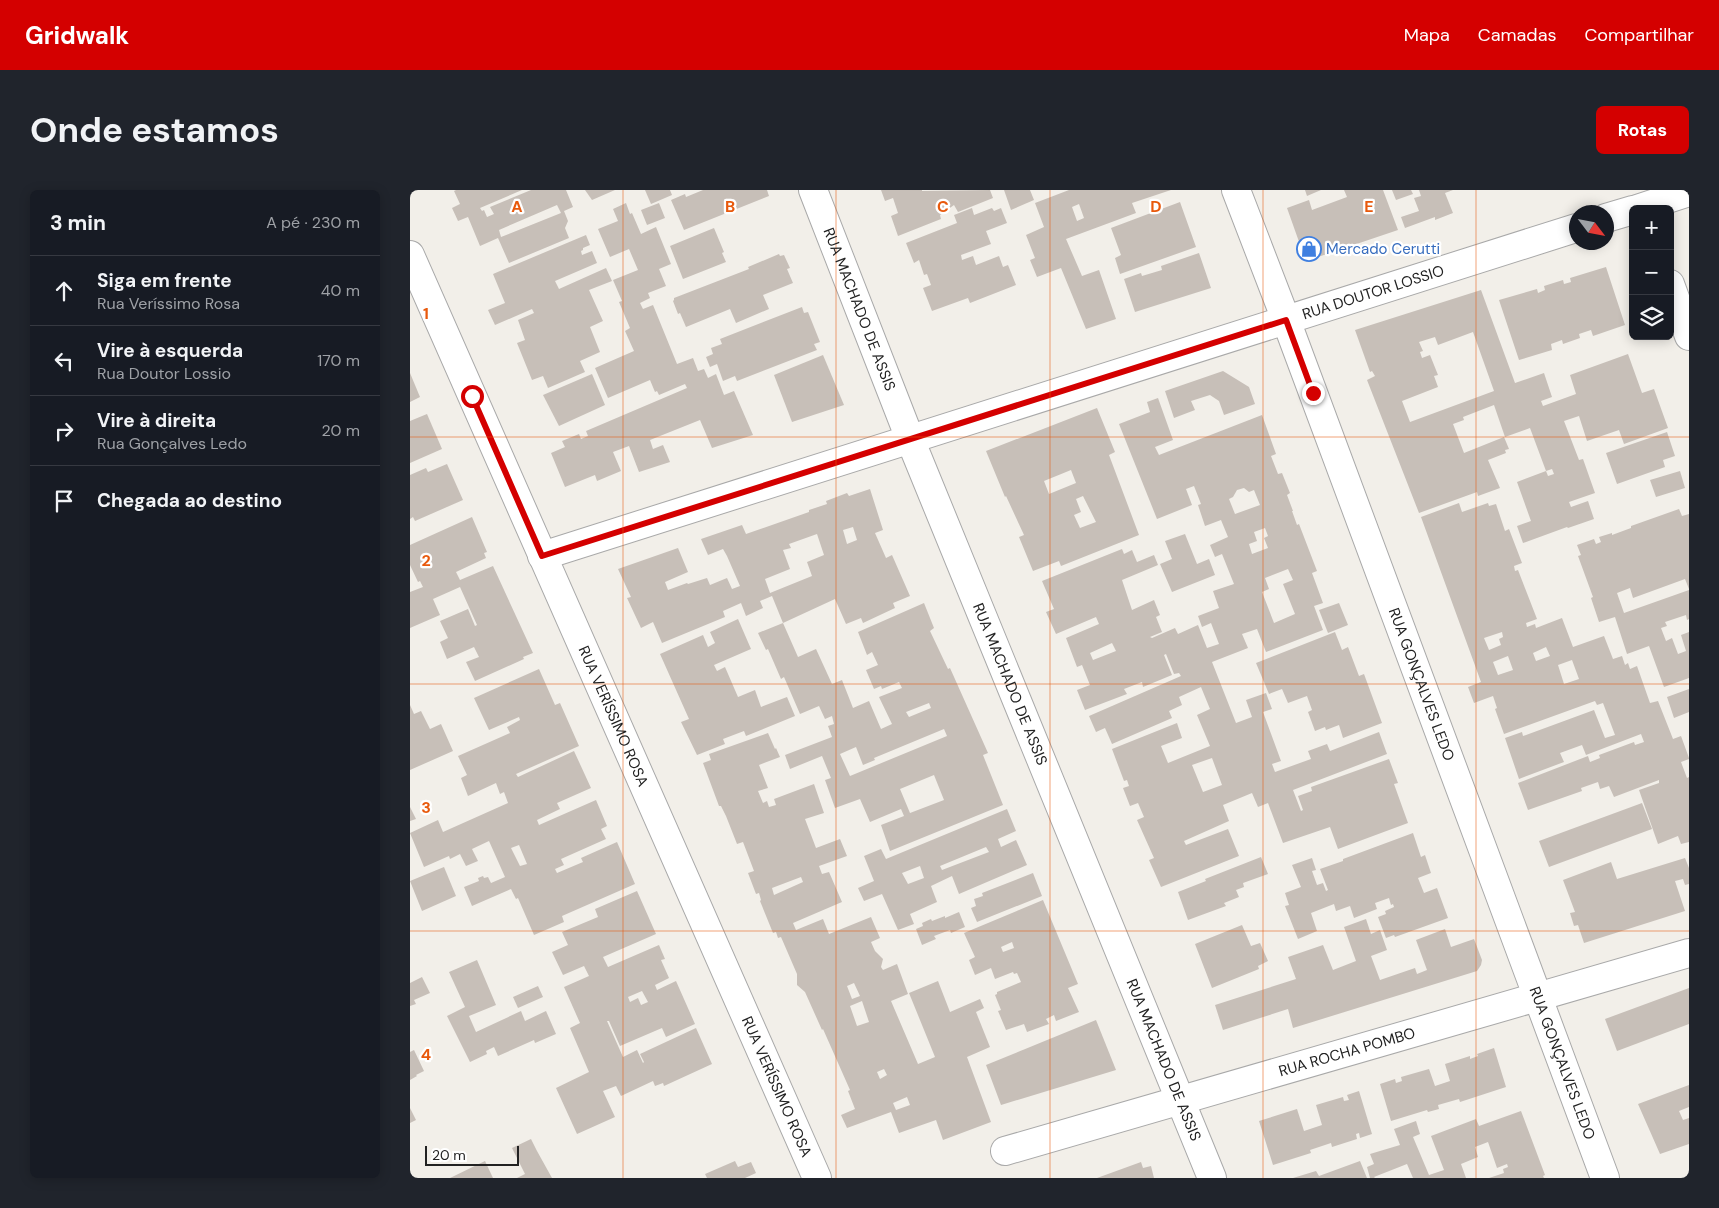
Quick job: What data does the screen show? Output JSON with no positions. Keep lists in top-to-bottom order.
{
  "streets": {
    "street": [
      "RUA DOUTOR LOSSIO",
      "RUA MACHADO DE ASSIS",
      "RUA GONÇALVES LEDO",
      "RUA VERÍSSIMO ROSA",
      "RUA ROCHA POMBO"
    ]
  },
  "crossings": [
    ["RUA DOUTOR LOSSIO", "RUA MACHADO DE ASSIS"],
    ["RUA DOUTOR LOSSIO", "RUA GONÇALVES LEDO"],
    ["RUA DOUTOR LOSSIO", "RUA VERÍSSIMO ROSA"],
    ["RUA MACHADO DE ASSIS", "RUA ROCHA POMBO"],
    ["RUA GONÇALVES LEDO", "RUA ROCHA POMBO"]
  ],
  "places": {
    "shop": ["Mercado Cerutti"]
  },
  "scale_bar": "20 m",
  "north": "bottom right",
  "page": {
    "header": "Gridwalk",
    "nav": ["Mapa", "Camadas", "Compartilhar"],
    "buttons": "Rotas",
    "title": "Onde estamos",
    "heading": ["3 min", "A pé · 230 m"],
    "map_buttons": ["+", "−"],
    "list": [
      ["Siga em frente", "Rua Veríssimo Rosa", "40 m"],
      ["Vire à esquerda", "Rua Doutor Lossio", "170 m"],
      ["Vire à direita", "Rua Gonçalves Ledo", "20 m"],
      "Chegada ao destino"
    ],
    "scale": "20 m"
  },
  "grid": {
    "columns": [
      "A",
      "B",
      "C",
      "D",
      "E"
    ],
    "rows": [
      "1",
      "2",
      "3",
      "4"
    ]
  }
}
